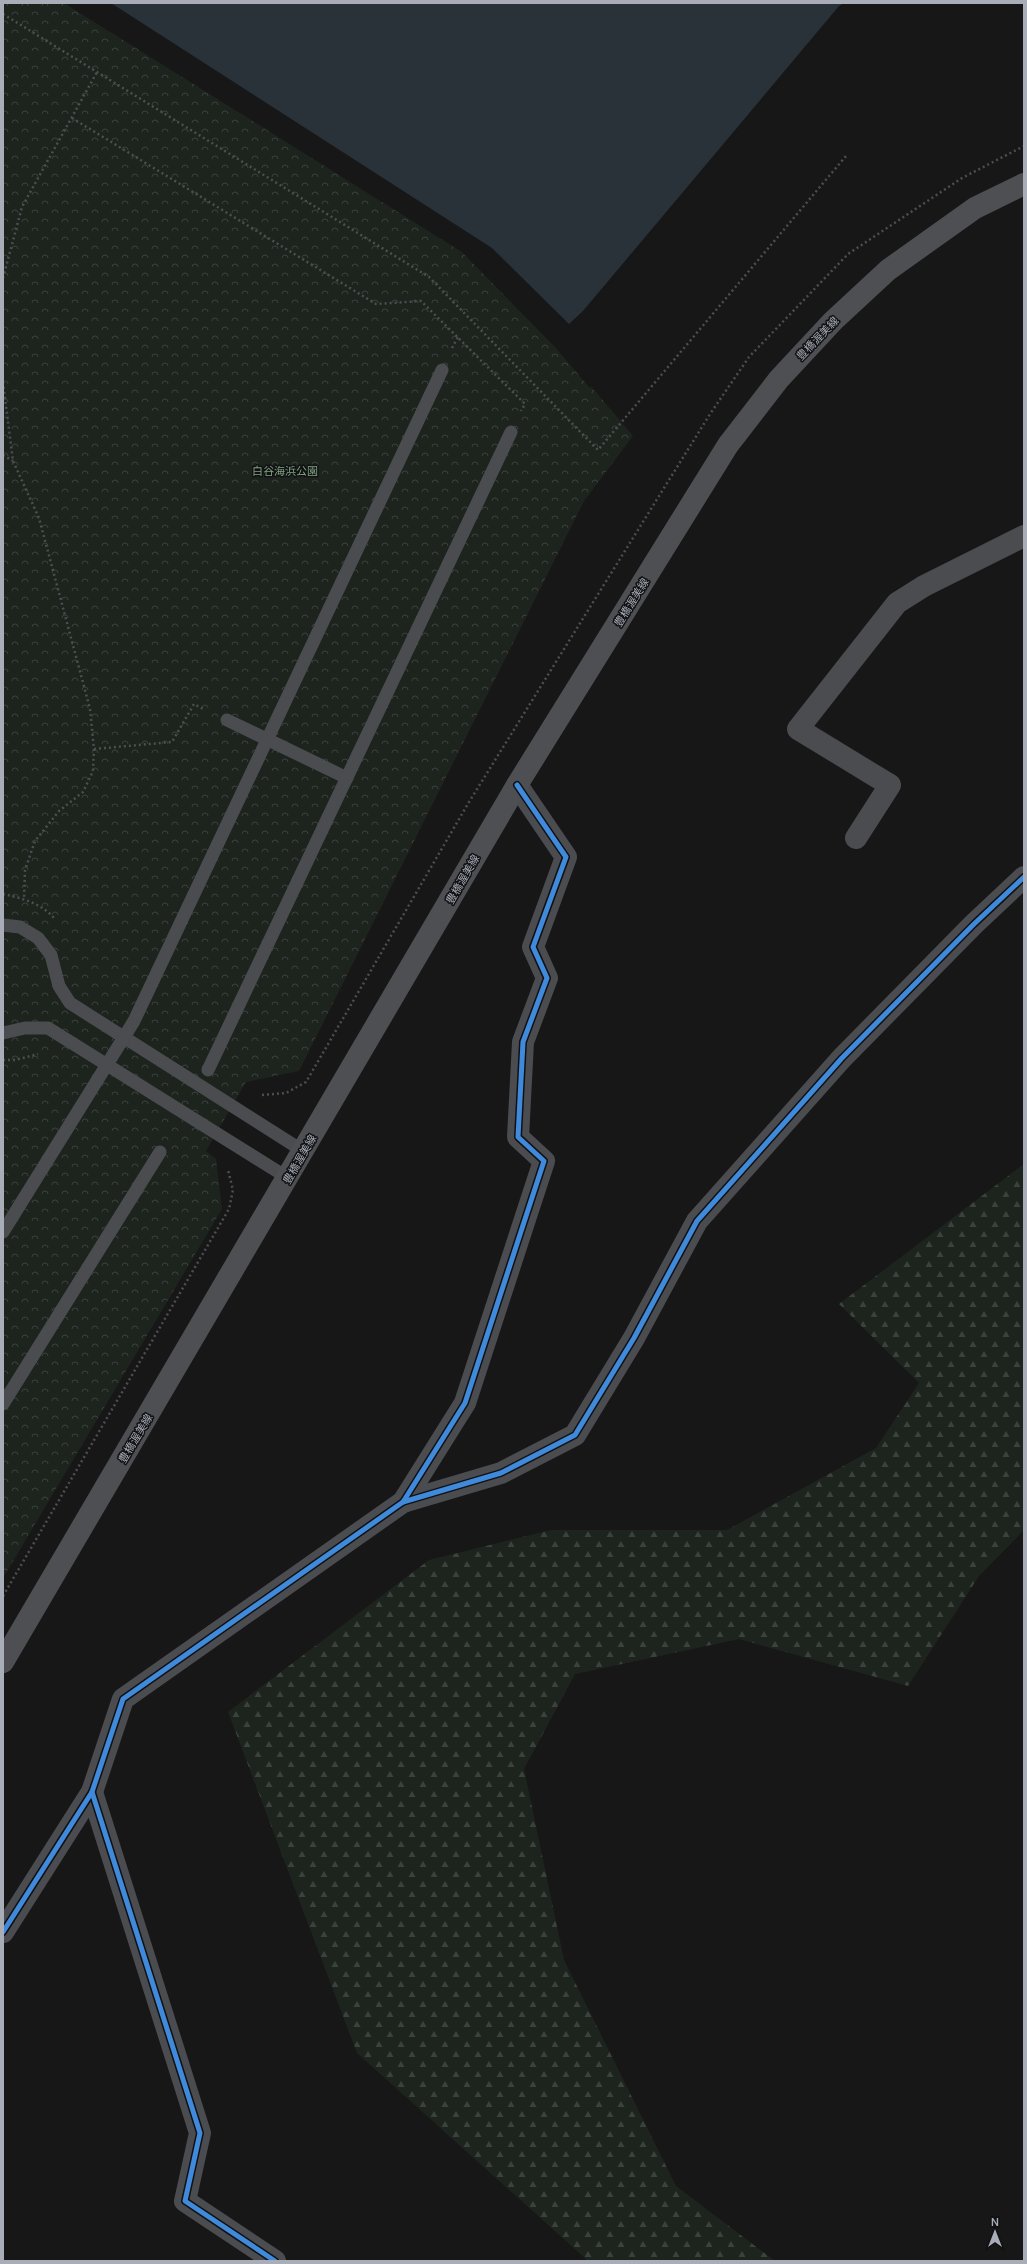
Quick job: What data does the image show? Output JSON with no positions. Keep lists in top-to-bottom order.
{
  "streets": {
    "main road": ["豊橋渥美線"]
  },
  "parks": ["白谷海浜公園"],
  "north": "top"
}
